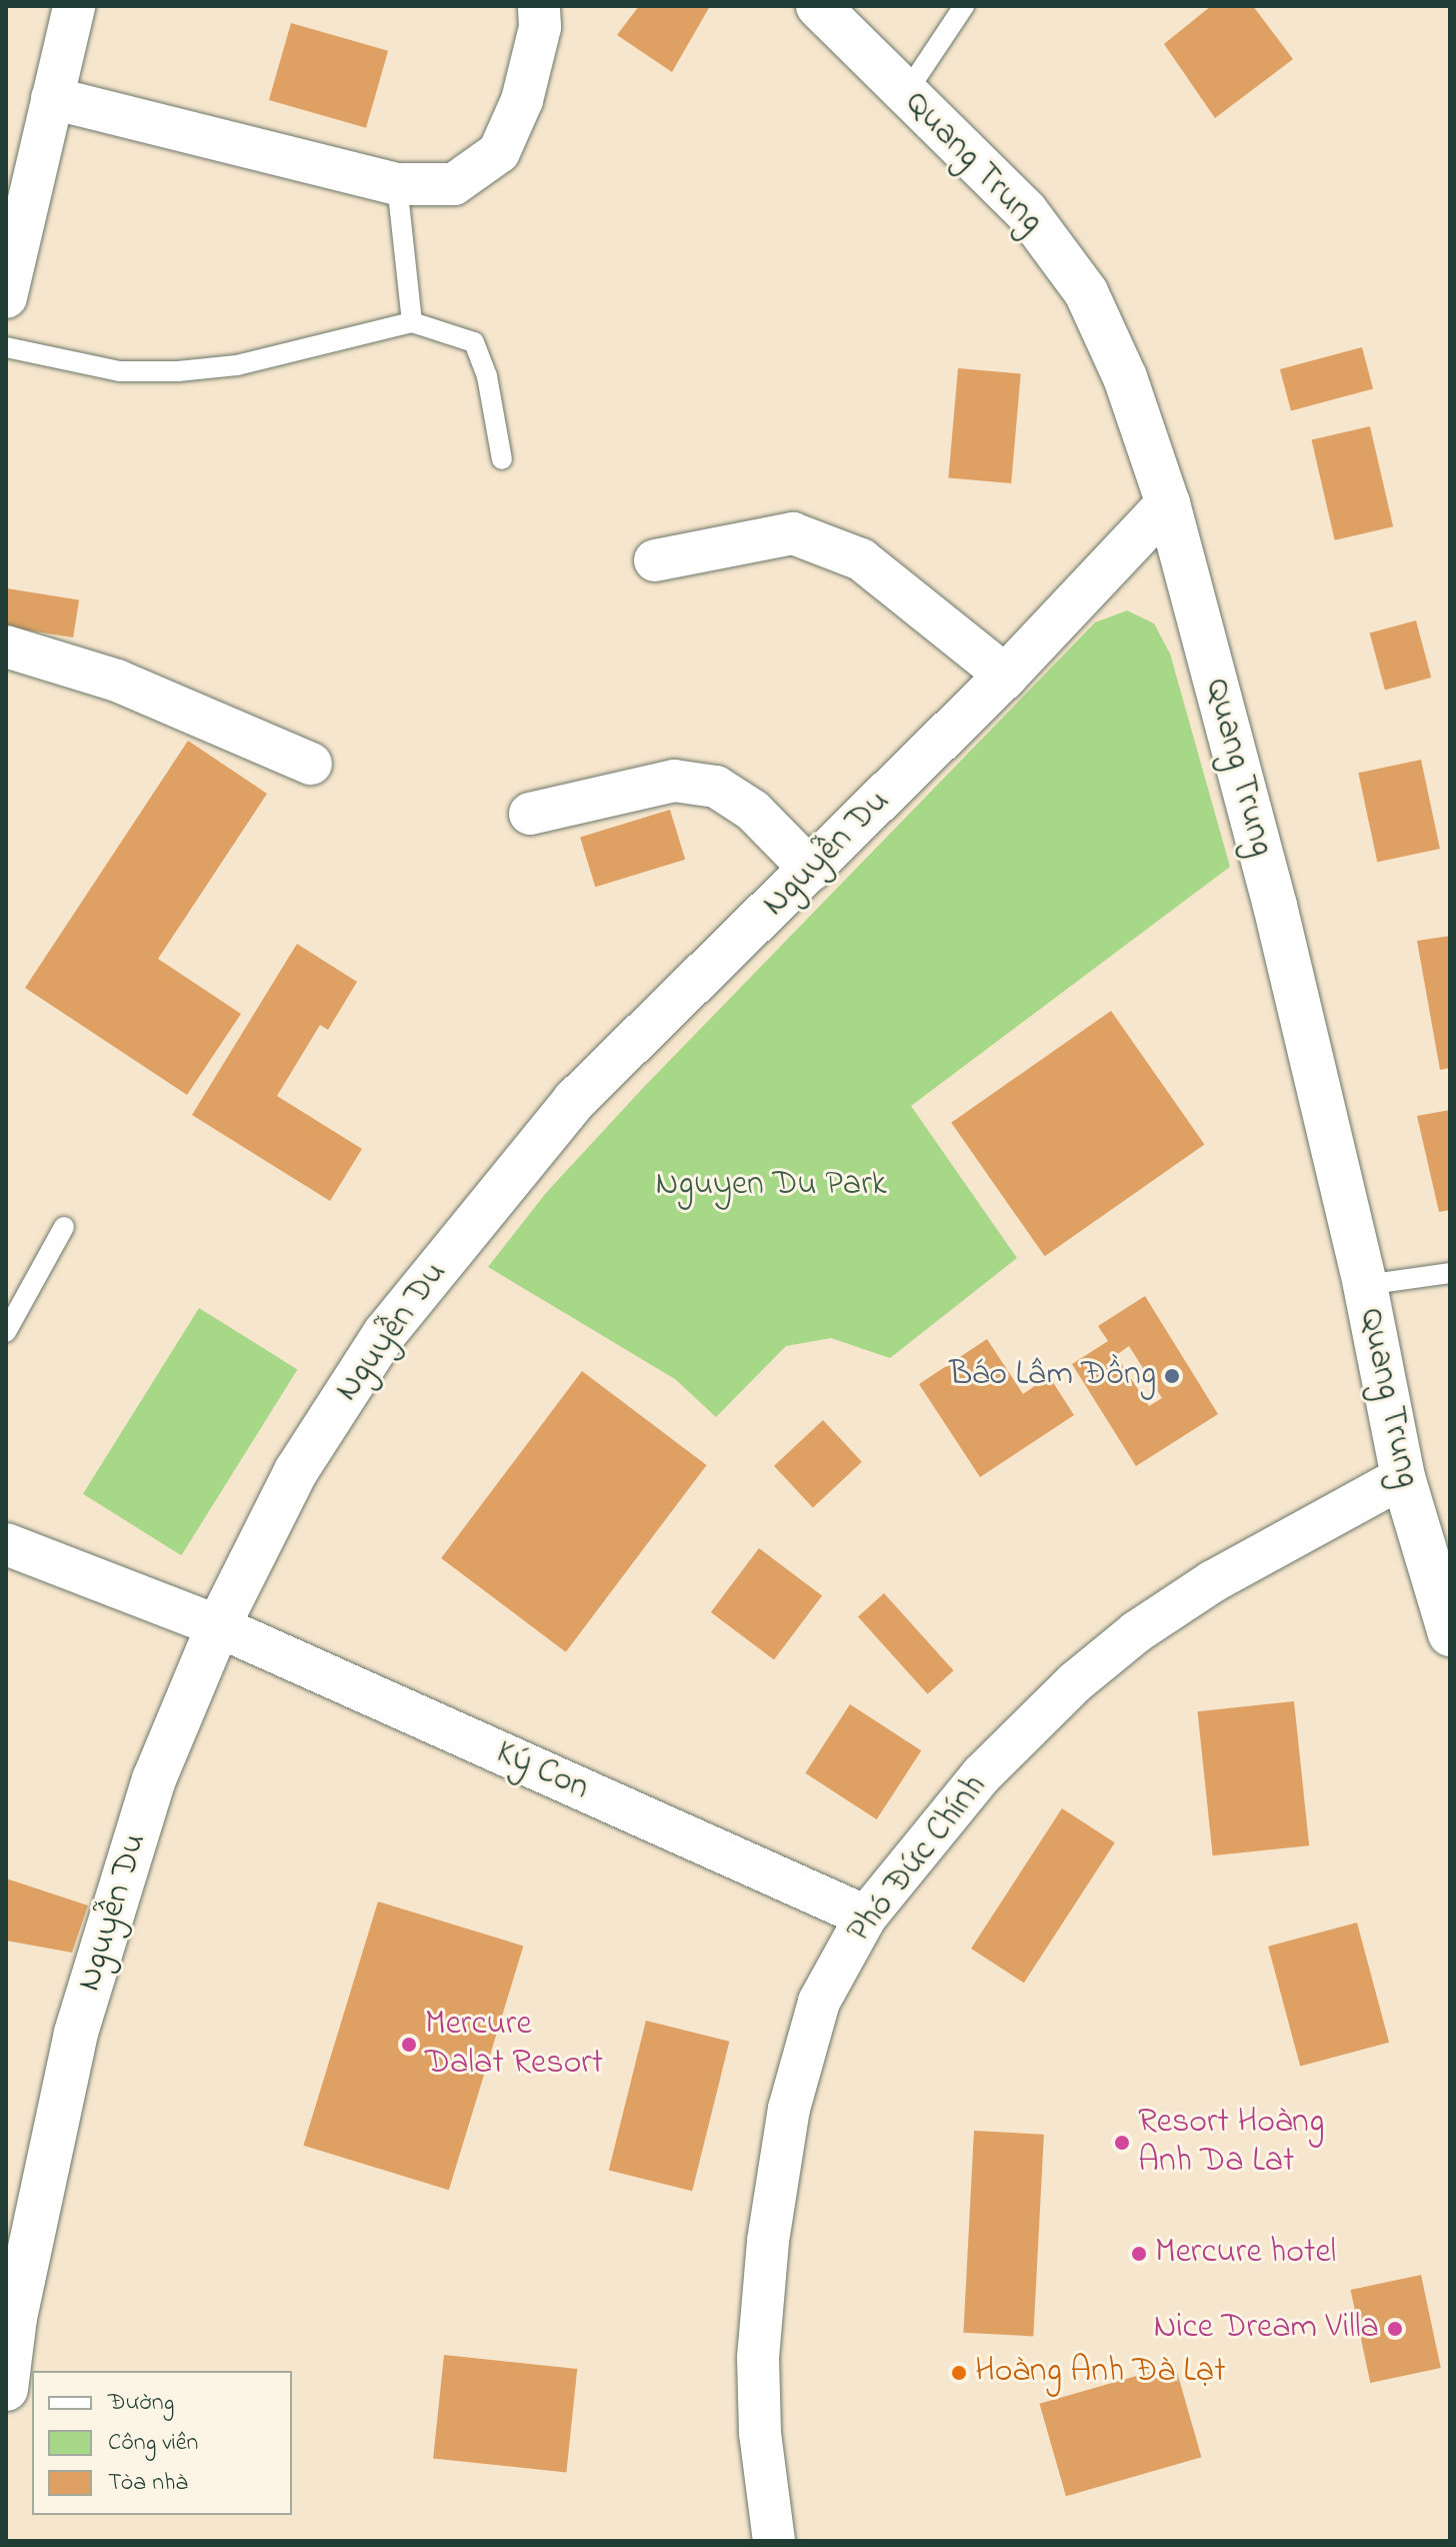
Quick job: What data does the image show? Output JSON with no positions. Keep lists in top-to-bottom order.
{
  "streets": {
    "street": [
      "Quang Trung",
      "Nguyễn Du",
      "Ký Con",
      "Phó Đức Chính"
    ]
  },
  "crossings": [
    ["Quang Trung", "Nguyễn Du"],
    ["Quang Trung", "Phó Đức Chính"],
    ["Nguyễn Du", "Ký Con"],
    ["Ký Con", "Phó Đức Chính"]
  ],
  "parks": ["Nguyen Du Park"],
  "places": [
    "Báo Lâm Đồng",
    "Mercure Dalat Resort",
    "Resort Hoàng Anh Da Lat",
    "Mercure hotel",
    "Nice Dream Villa",
    "Hoàng Anh Đà Lạt"
  ],
  "legend": ["Đường", "Công viên", "Tòa nhà"]
}
